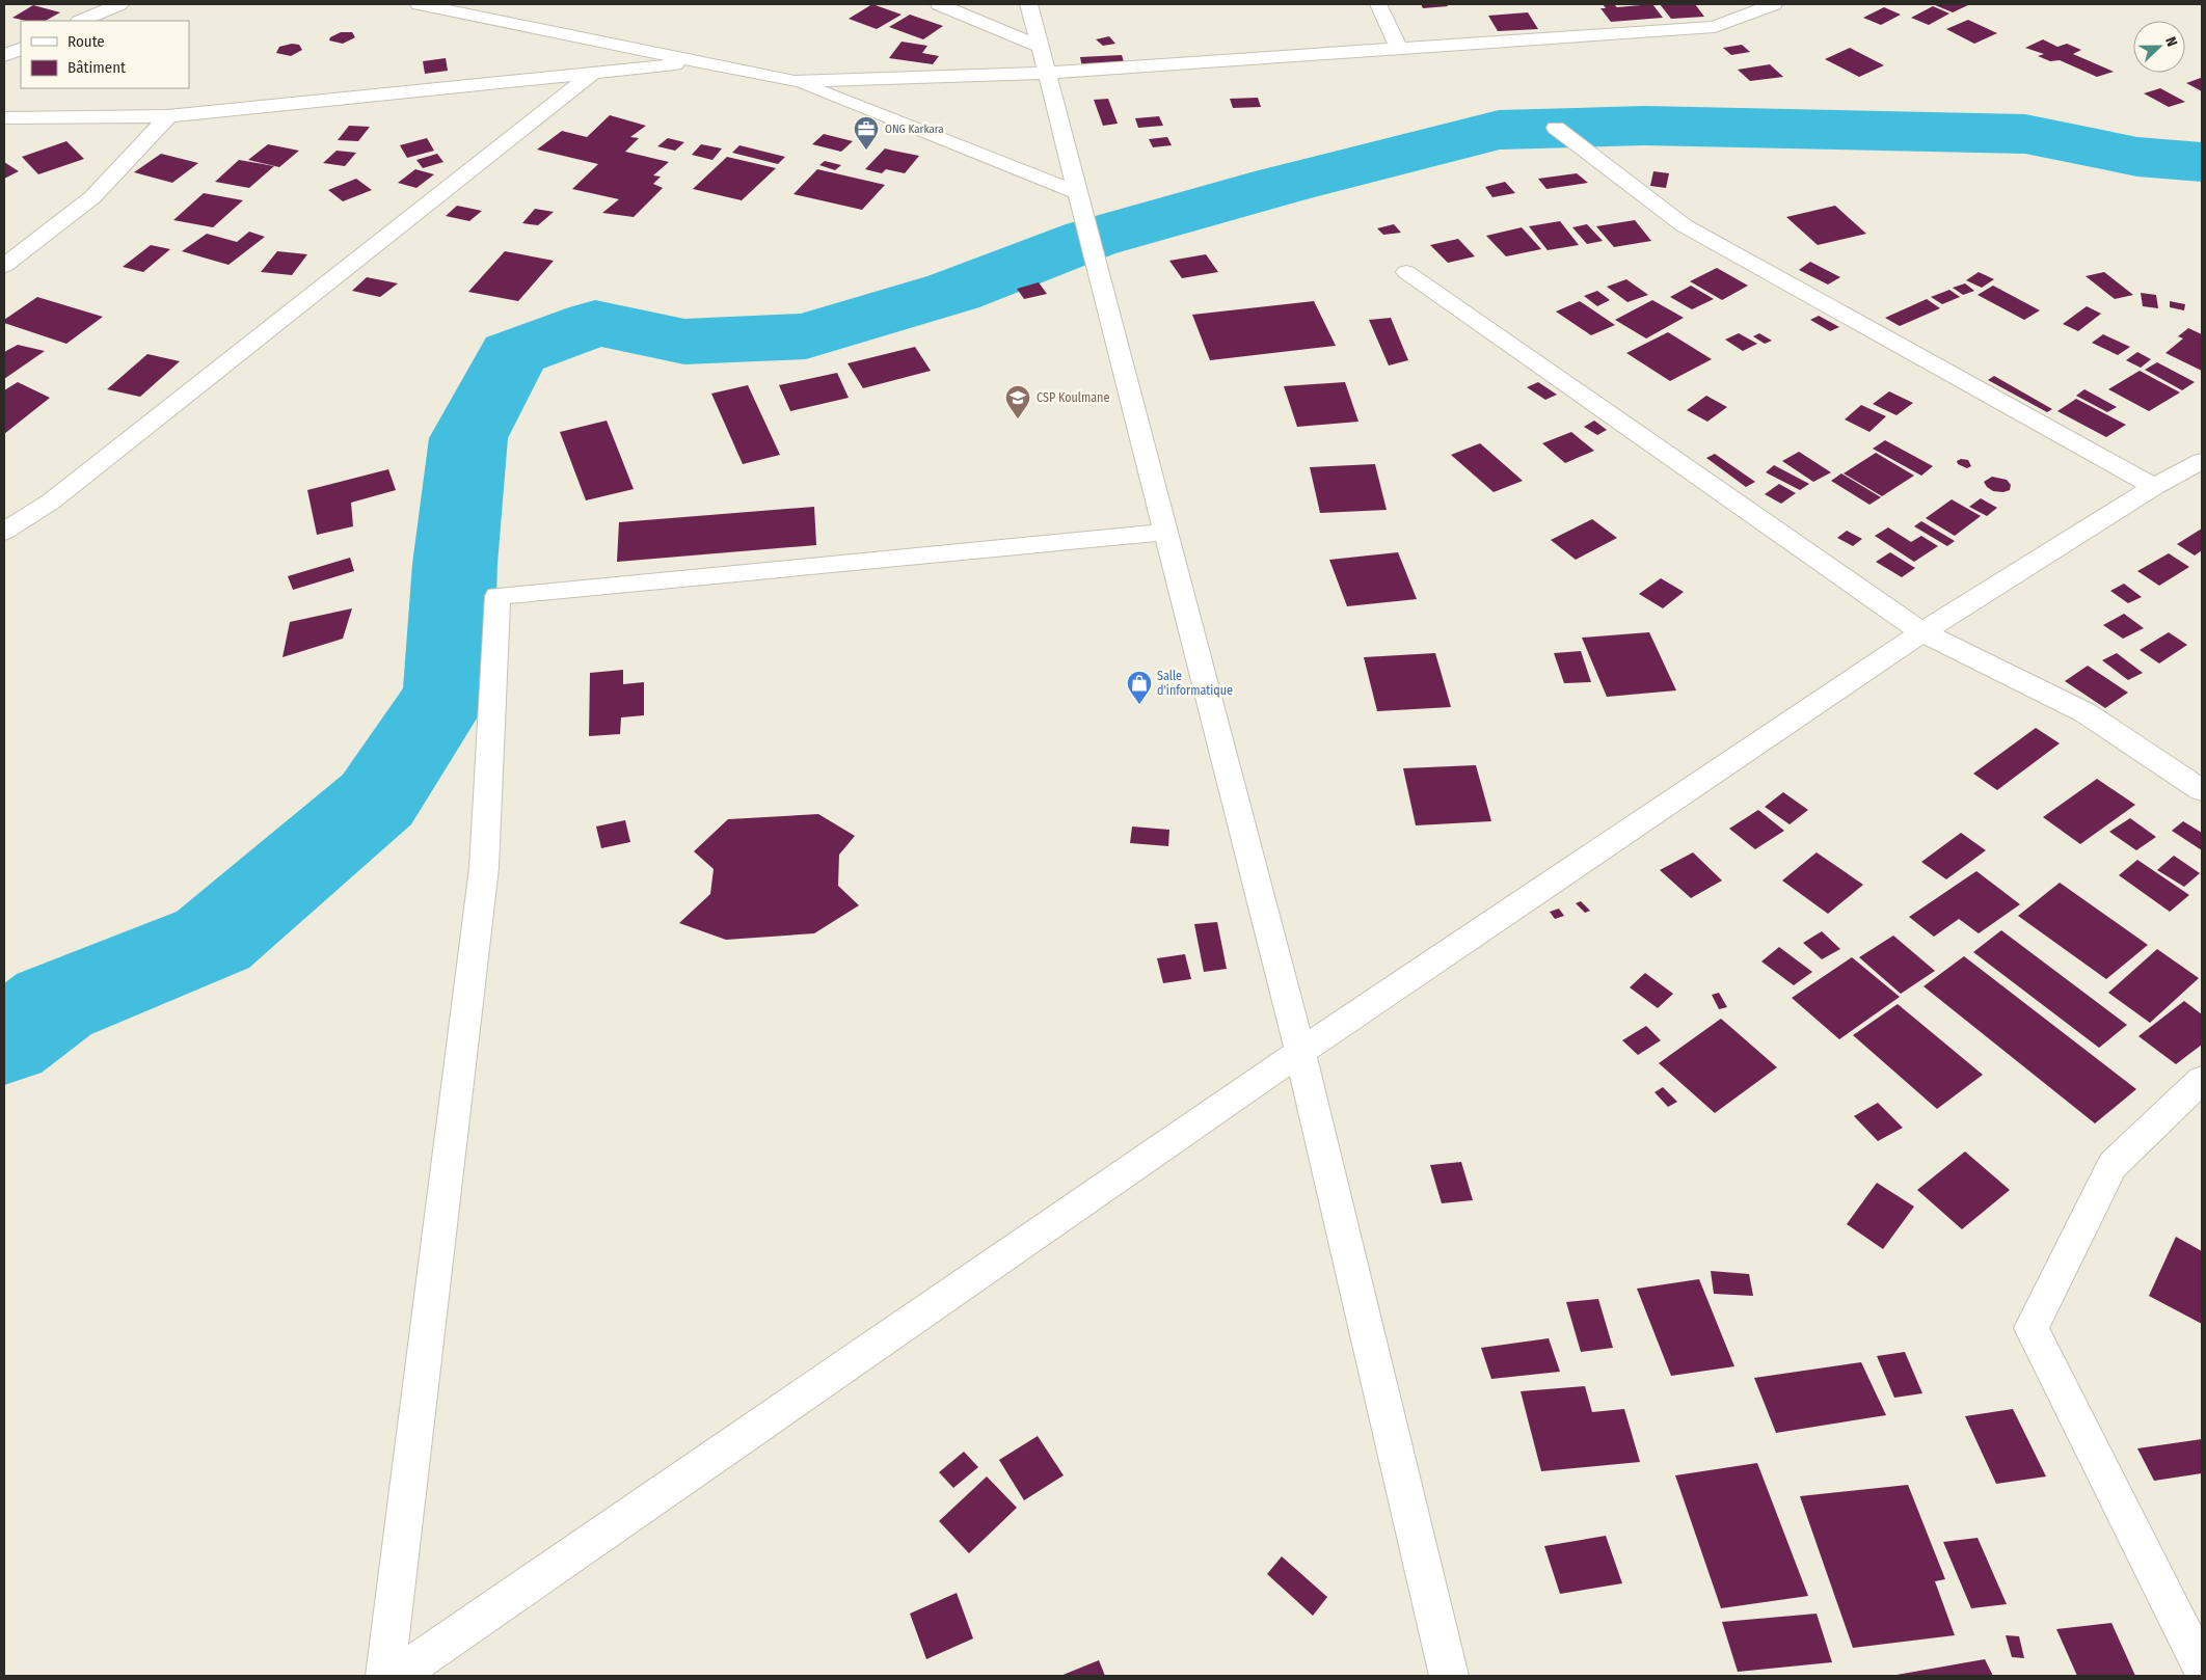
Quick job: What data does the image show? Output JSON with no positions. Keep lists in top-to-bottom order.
{
  "places": {
    "office": ["ONG Karkara"],
    "school or university": ["CSP Koulmane"],
    "shop": ["Salle d'informatique"]
  },
  "legend": ["Route", "Bâtiment"],
  "north": "right"
}
